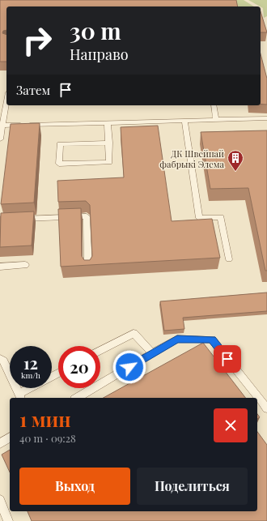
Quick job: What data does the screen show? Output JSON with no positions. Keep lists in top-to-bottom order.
{
  "places": {
    "building": ["ДК Швейнай фабрыкі Элема"]
  },
  "page": {
    "turn": ["30 m", "Направо"],
    "then": "Затем",
    "speed": "12 km/h",
    "limit": "20",
    "heading": ["1 мин", "40 m · 09:28"],
    "buttons": ["Выход", "Поделиться"]
  }
}
